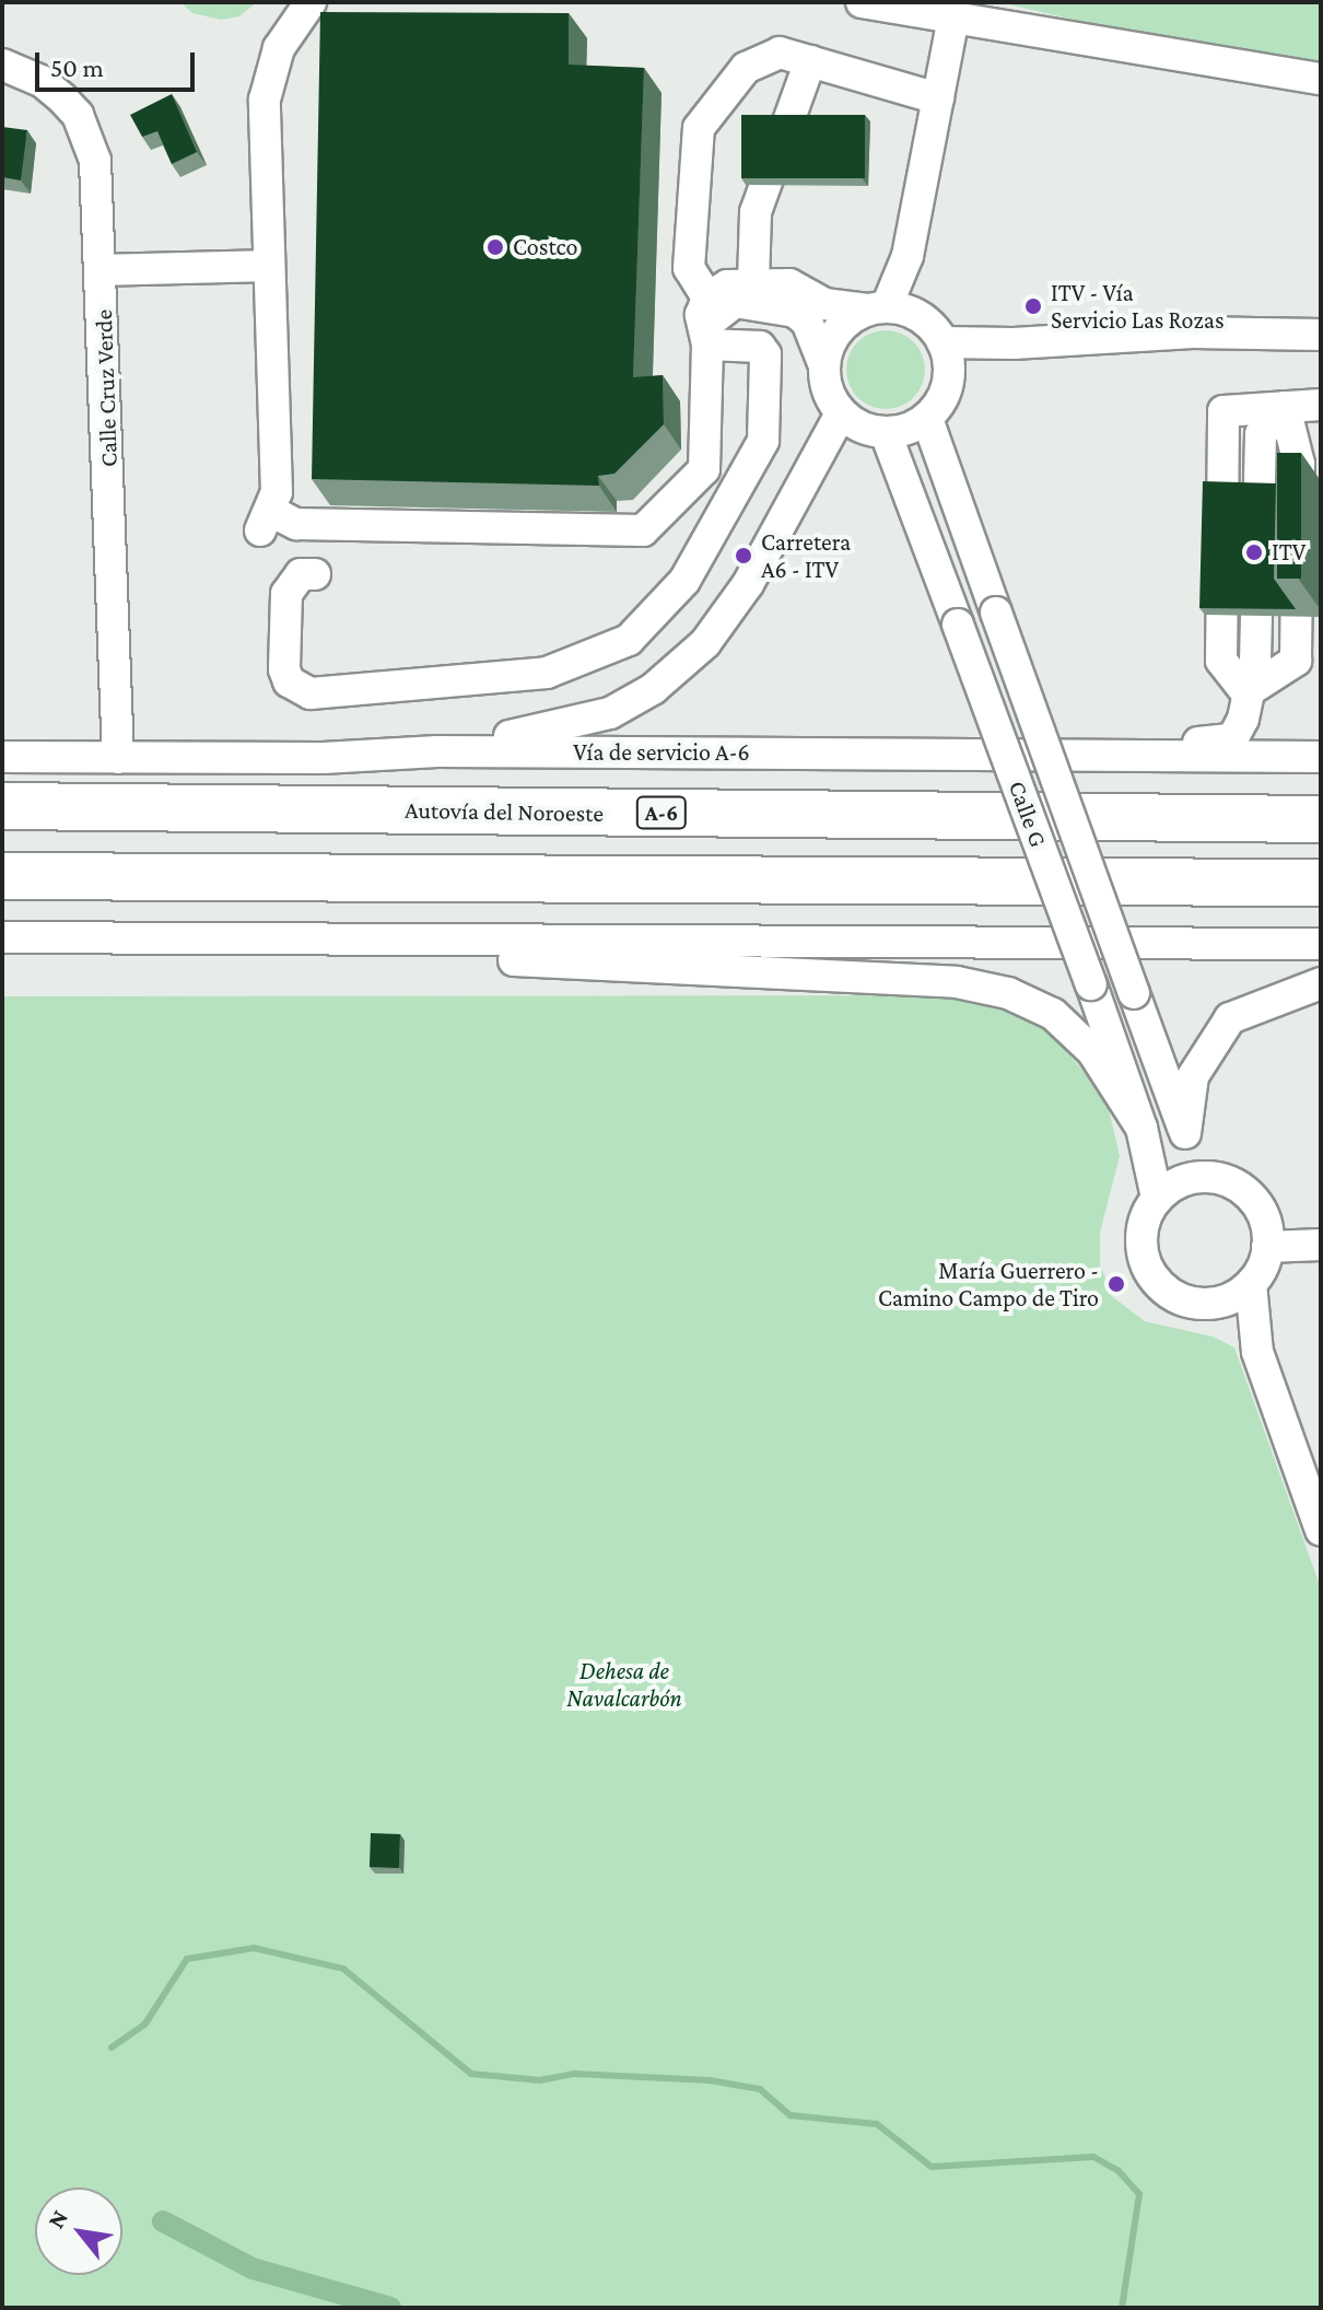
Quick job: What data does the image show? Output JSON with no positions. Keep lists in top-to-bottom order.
{
  "streets": {
    "highway": ["Autovía del Noroeste", "A-6"],
    "street": ["Calle Cruz Verde", "Vía de servicio A-6", "Calle G"]
  },
  "crossings": [
    ["Calle Cruz Verde", "Vía de servicio A-6"]
  ],
  "parks": ["Dehesa de Navalcarbón"],
  "places": [
    "Costco",
    "ITV - Vía Servicio Las Rozas",
    "ITV",
    "Carretera A6 - ITV",
    "María Guerrero - Camino Campo de Tiro"
  ],
  "scale_bar": "50 m",
  "north": "top left"
}
